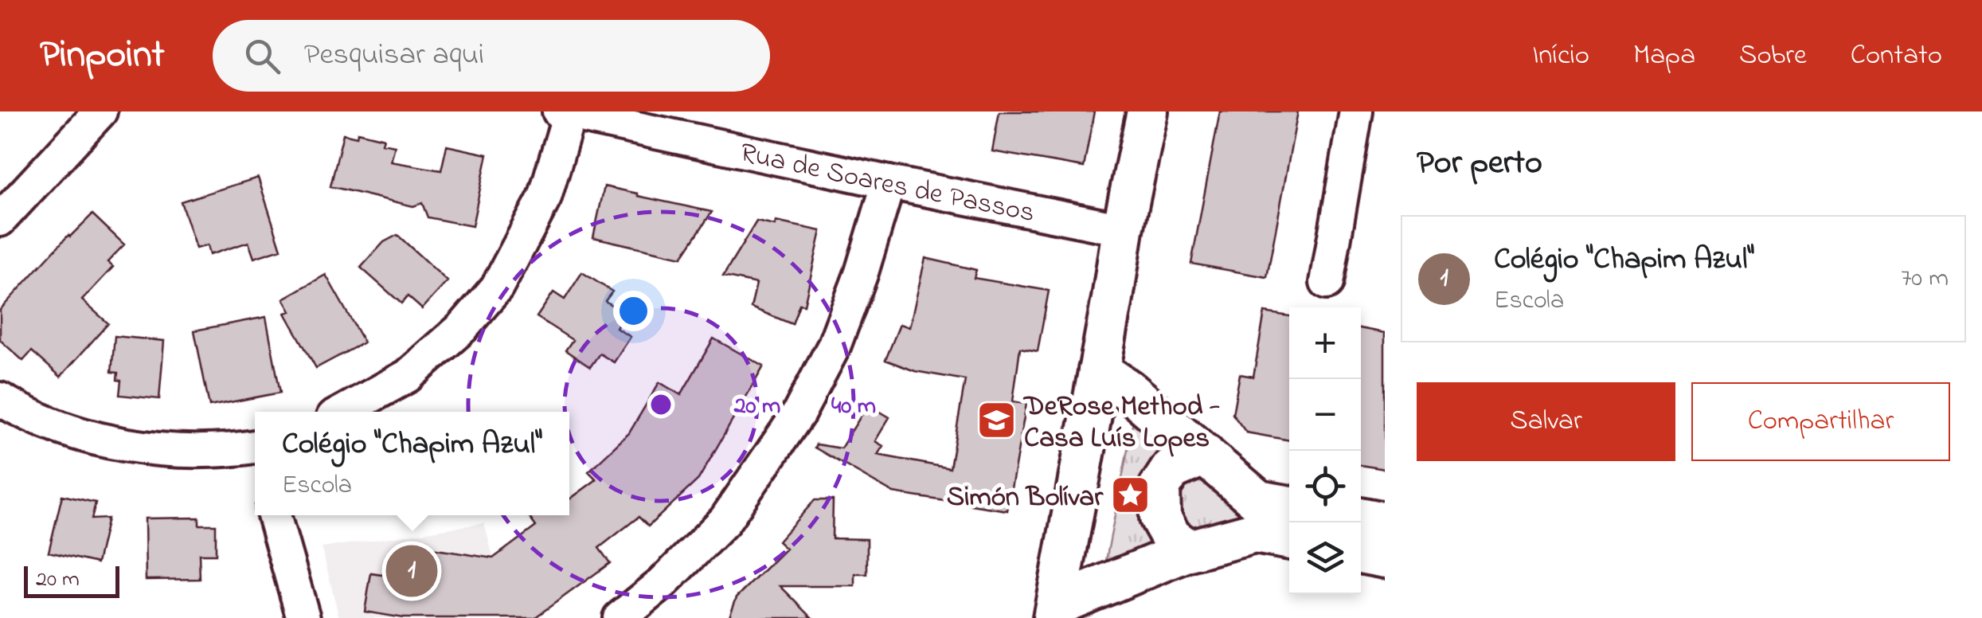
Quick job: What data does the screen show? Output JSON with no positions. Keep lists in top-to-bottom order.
{
  "streets": {
    "street": ["Rua de Soares de Passos"]
  },
  "places": {
    "school or university": ["DeRose Method - Casa Luís Lopes"],
    "place": ["Simón Bolívar"]
  },
  "scale_bar": "20 m",
  "page": {
    "header": "Pinpoint",
    "search": "Pesquisar aqui",
    "nav": [
      "Início",
      "Mapa",
      "Sobre",
      "Contato"
    ],
    "heading": "Por perto",
    "list": [
      {
        "mark": "1",
        "name": "Colégio \"Chapim Azul\"",
        "note": "Escola",
        "value": "70 m"
      }
    ],
    "map_buttons": ["+", "−"],
    "buttons": ["Salvar", "Compartilhar"],
    "popup": ["Colégio \"Chapim Azul\"", "Escola"],
    "pins": "1",
    "scale": "20 m"
  },
  "rings": ["20 m", "40 m"]
}
